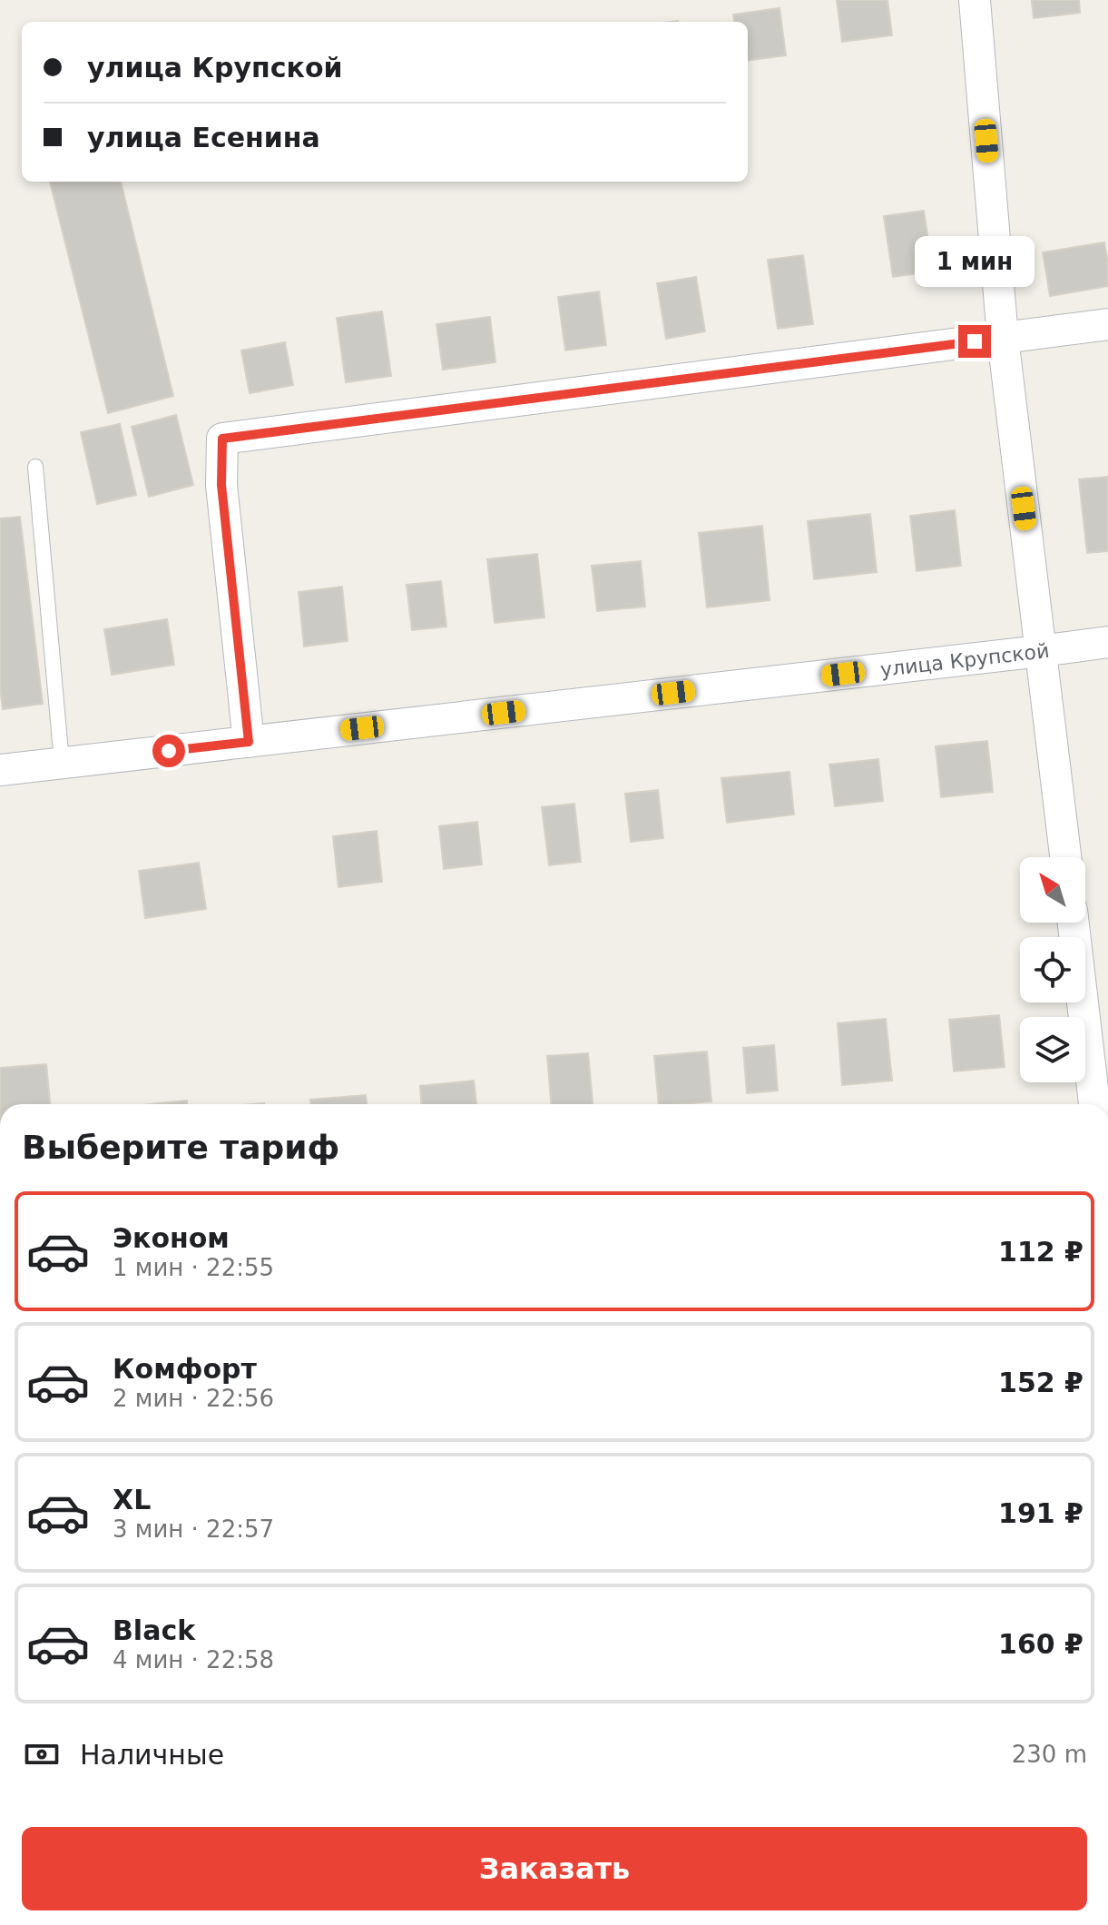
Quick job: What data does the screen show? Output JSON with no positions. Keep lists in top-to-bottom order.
{
  "streets": {
    "street": ["улица Крупской"]
  },
  "north": "top left",
  "page": {
    "banner": ["улица Крупской", "улица Есенина"],
    "bubble": "1 мин",
    "heading": "Выберите тариф",
    "list": [
      {
        "name": "Эконом",
        "note": "1 мин · 22:55",
        "value": "112 ₽"
      },
      {
        "name": "Комфорт",
        "note": "2 мин · 22:56",
        "value": "152 ₽"
      },
      {
        "name": "XL",
        "note": "3 мин · 22:57",
        "value": "191 ₽"
      },
      {
        "name": "Black",
        "note": "4 мин · 22:58",
        "value": "160 ₽"
      }
    ],
    "pay": ["Наличные", "230 m"],
    "buttons": "Заказать"
  }
}
